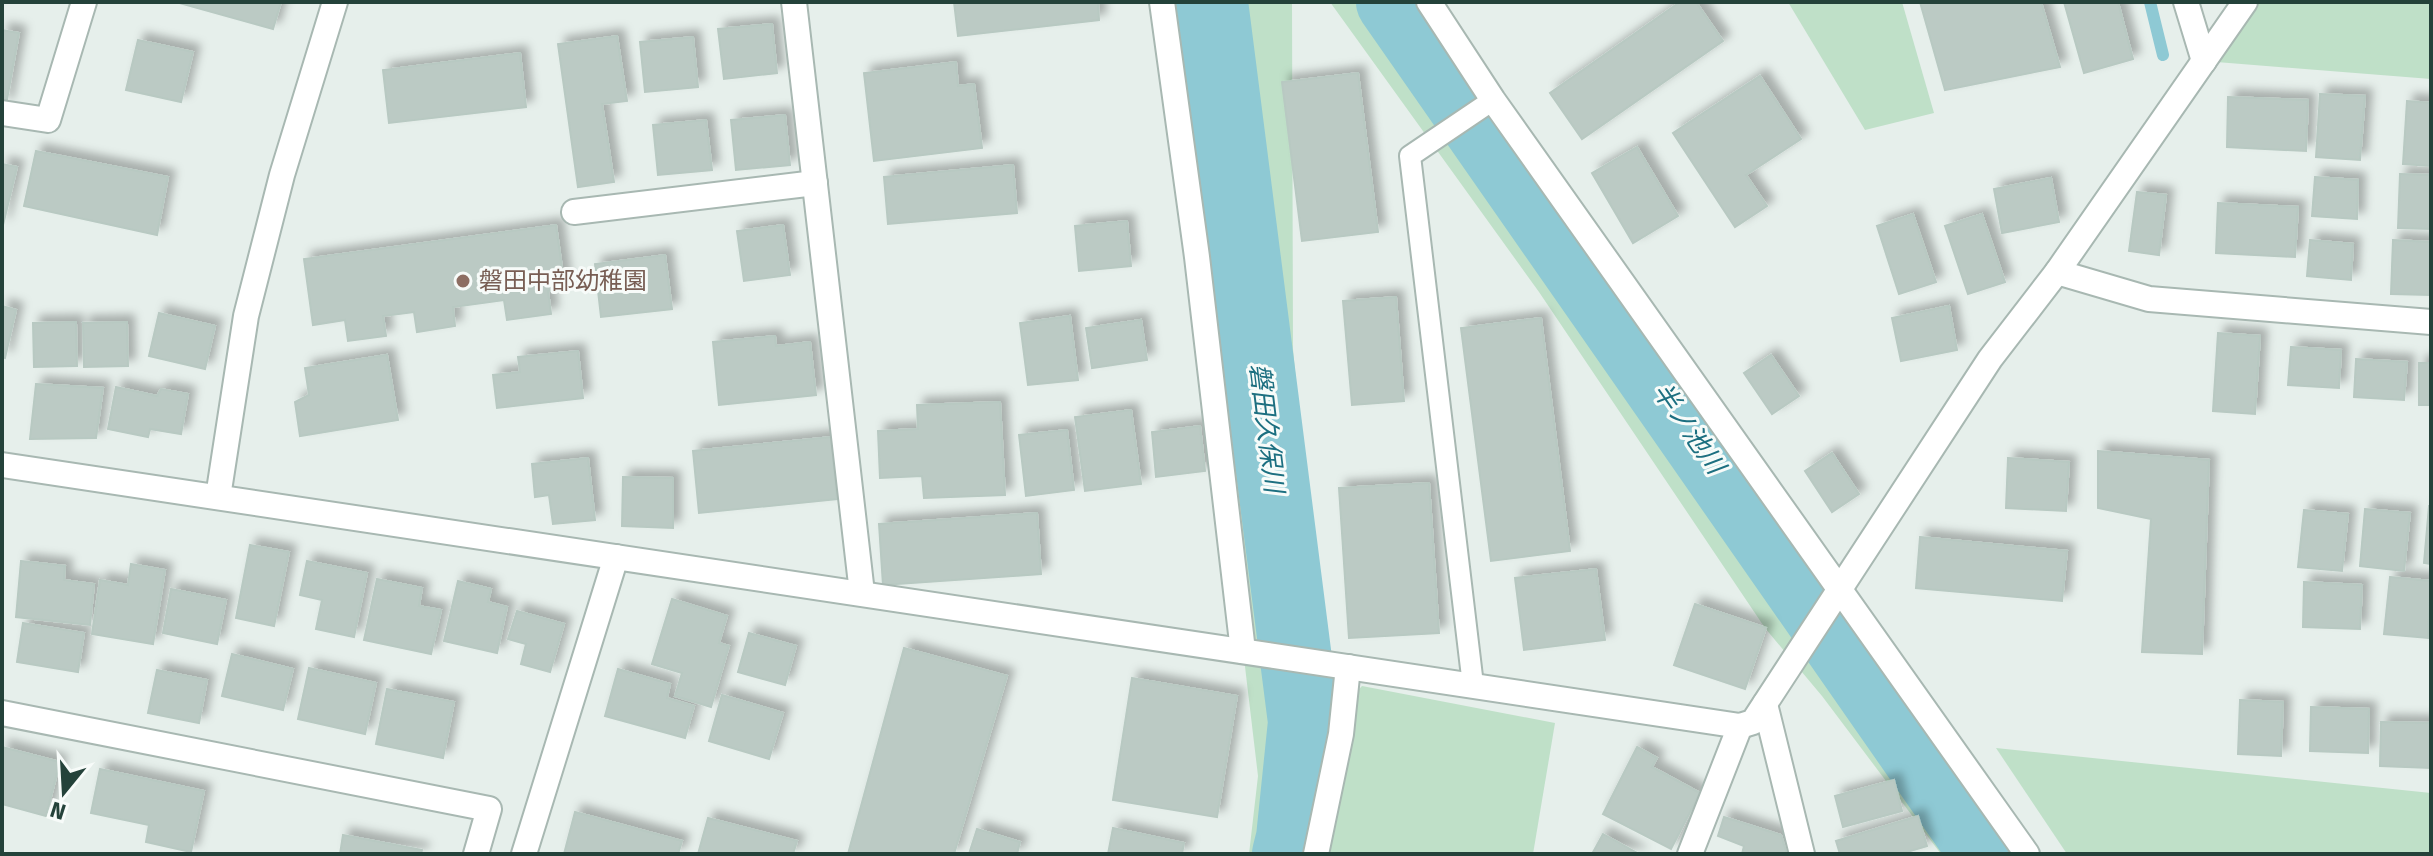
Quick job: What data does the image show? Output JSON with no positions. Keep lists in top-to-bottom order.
{
  "water": ["磐田久保川", "半ノ池川"],
  "places": ["磐田中部幼稚園"],
  "north": "bottom"
}
